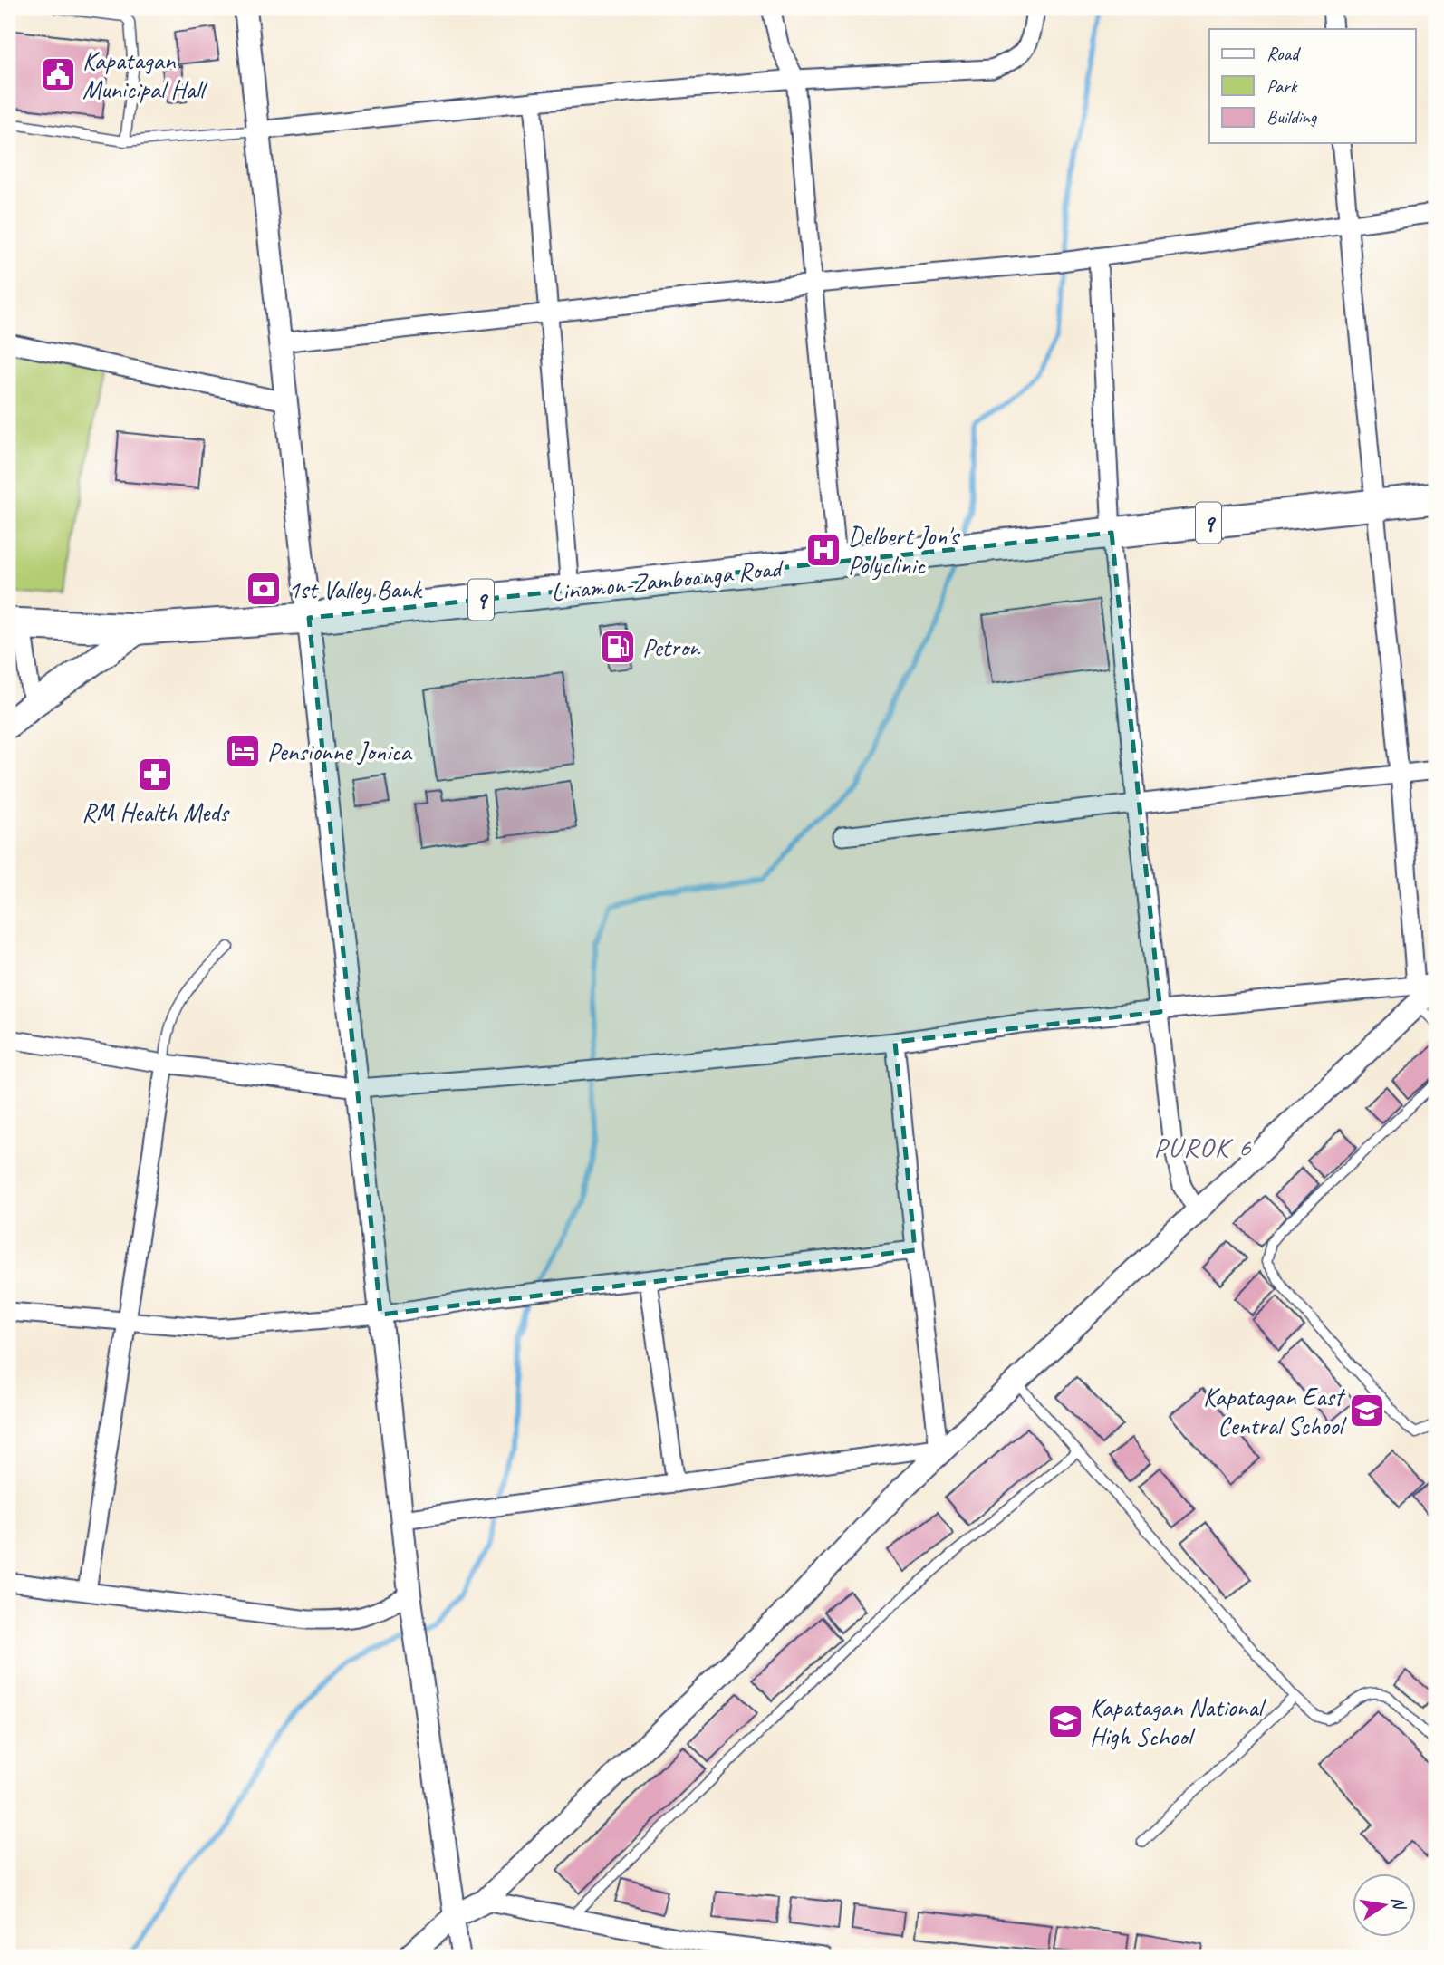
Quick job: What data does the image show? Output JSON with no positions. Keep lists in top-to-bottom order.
{
  "streets": {
    "highway": ["9", "Linamon-Zamboanga Road"]
  },
  "districts": ["PUROK 6"],
  "places": {
    "public building": ["Kapatagan Municipal Hall"],
    "hospital": ["Delbert Jon's Polyclinic"],
    "bank": ["1st Valley Bank"],
    "fuel station": ["Petron"],
    "hotel": ["Pensionne Jonica"],
    "pharmacy": ["RM Health Meds"],
    "school or university": ["Kapatagan East Central School", "Kapatagan National High School"]
  },
  "legend": ["Road", "Park", "Building"],
  "north": "right"
}
